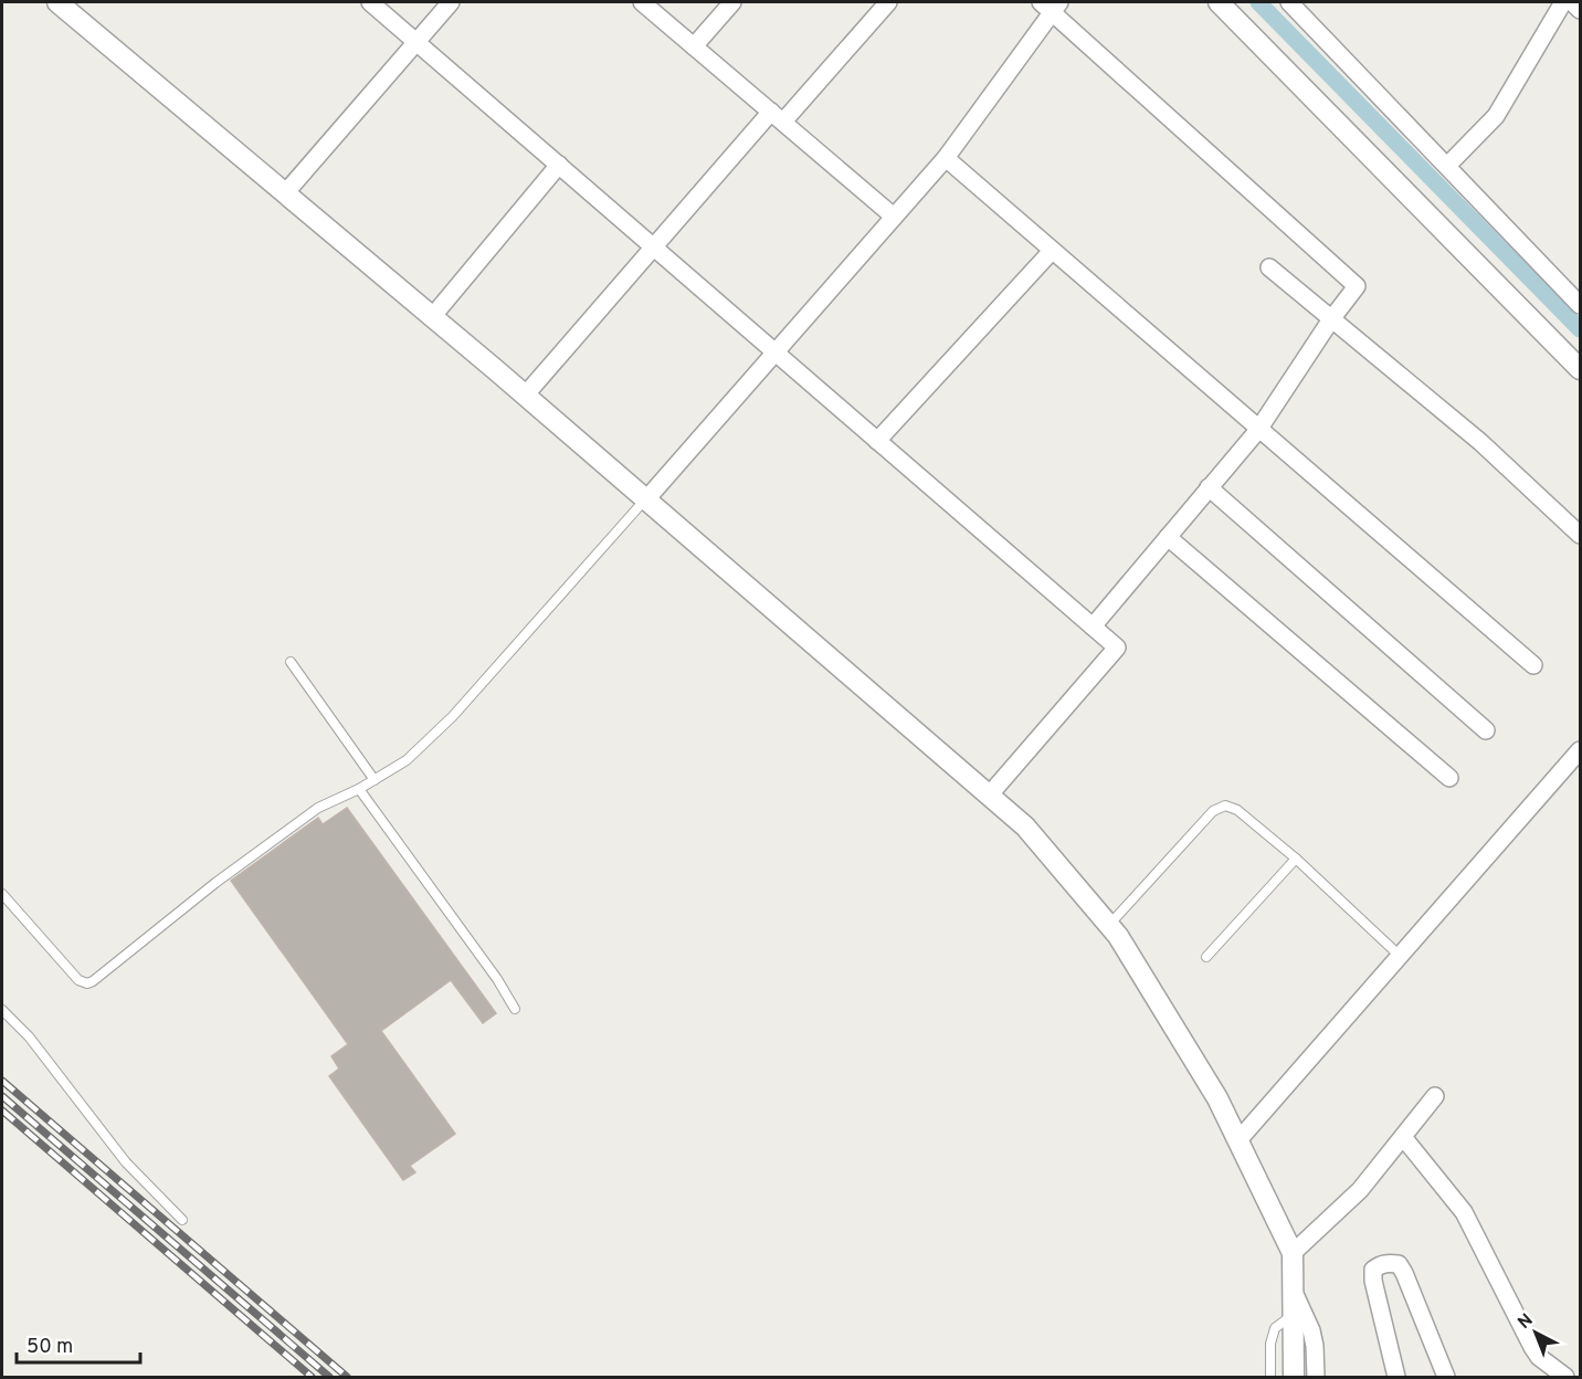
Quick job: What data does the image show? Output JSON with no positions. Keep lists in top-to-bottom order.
{
  "scale_bar": "50 m",
  "north": "top left"
}
